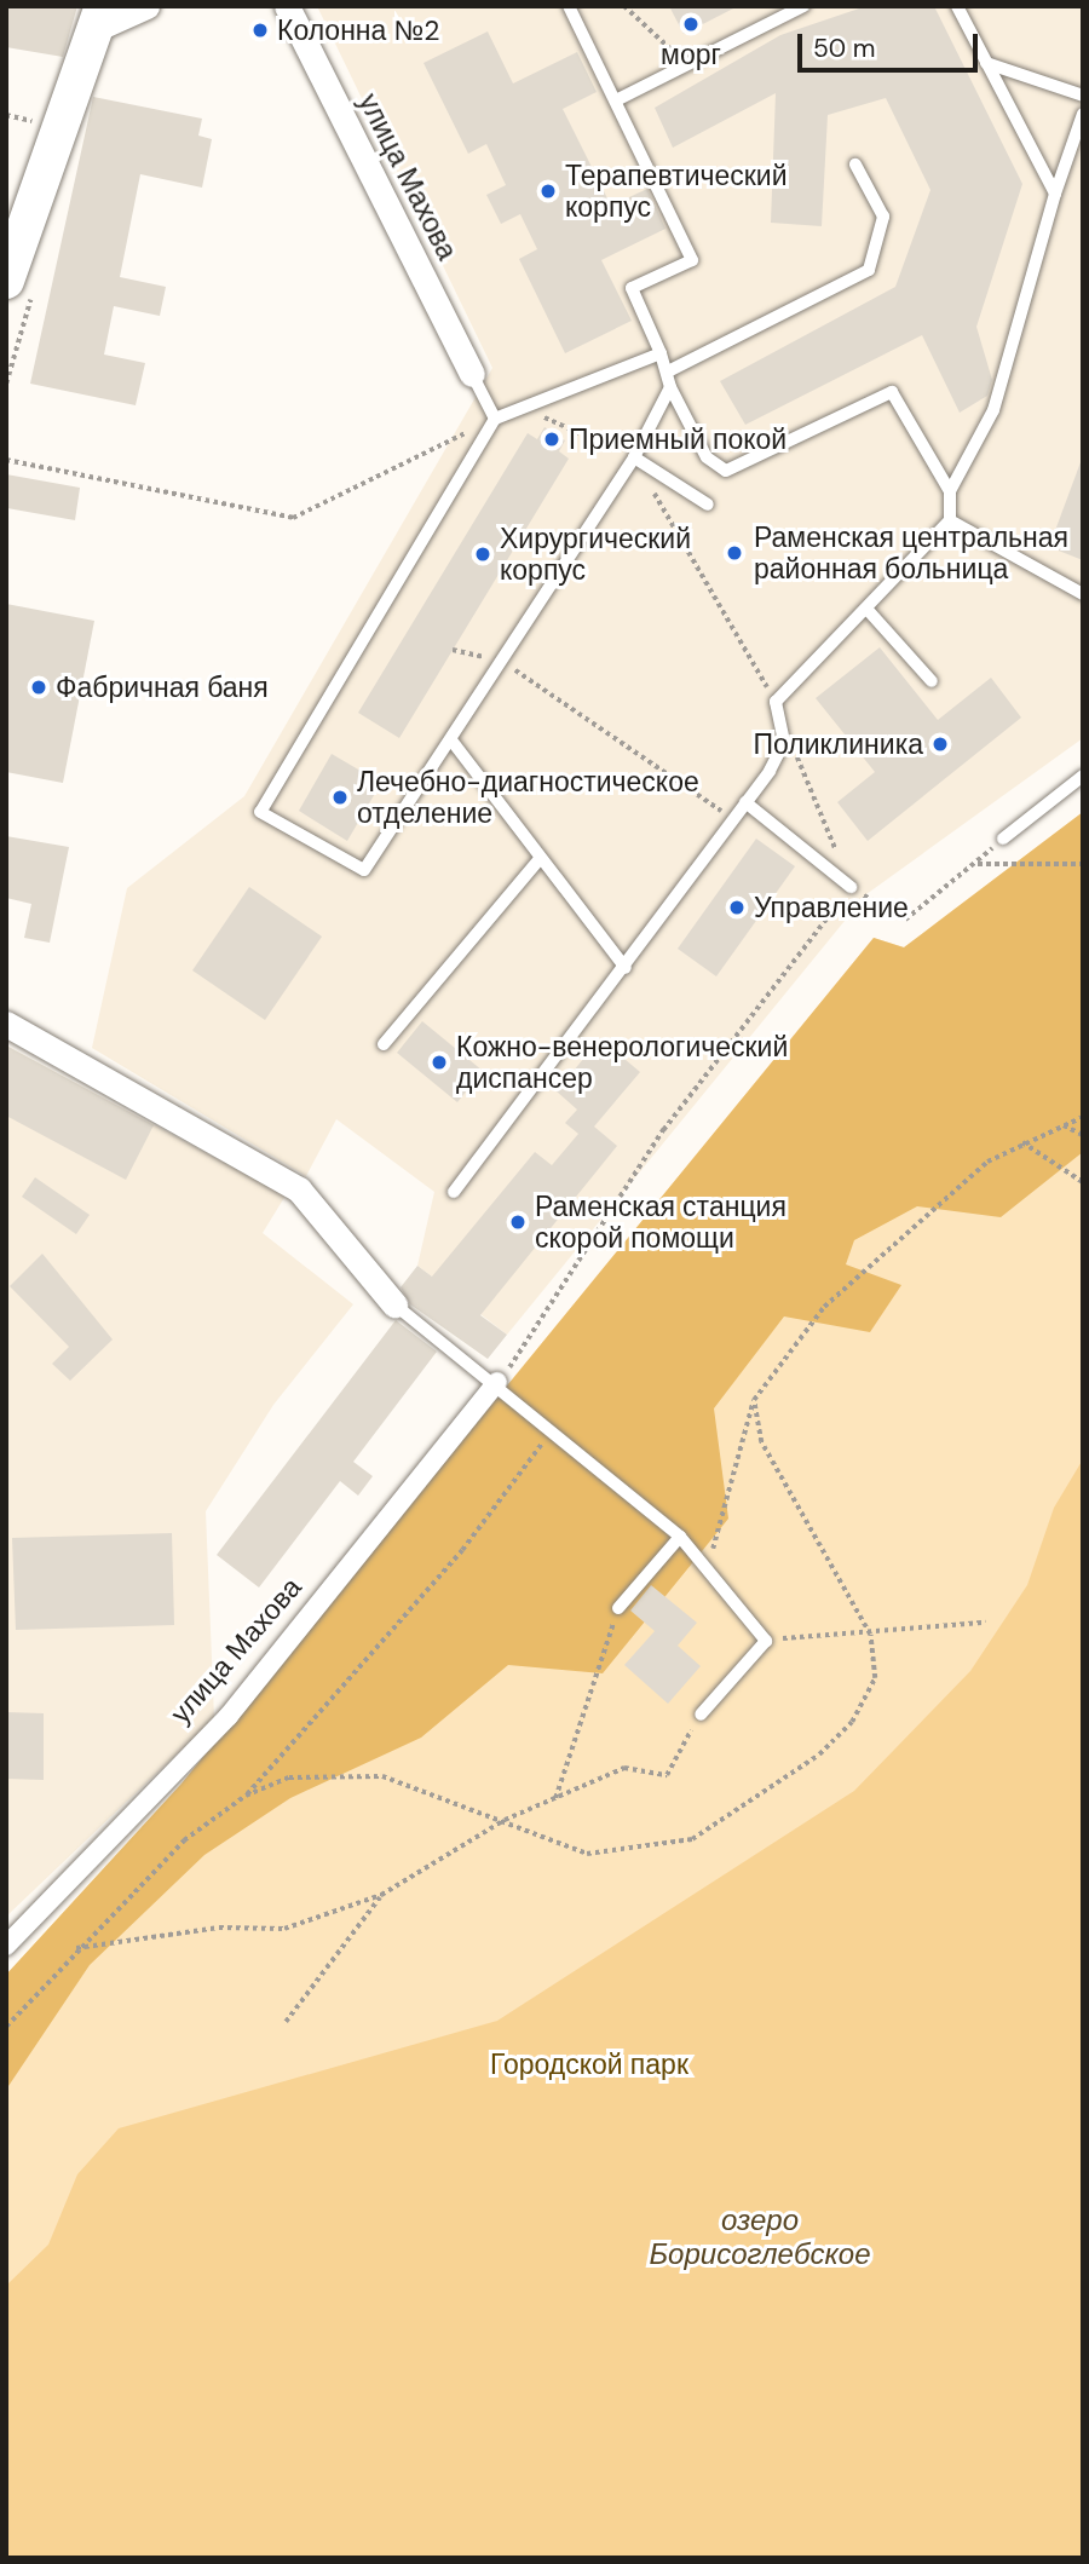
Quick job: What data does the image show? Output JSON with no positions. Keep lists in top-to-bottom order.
{
  "streets": {
    "street": ["улица Махова"]
  },
  "water": ["озеро Борисоглебское"],
  "parks": ["Городской парк"],
  "places": [
    "морг",
    "Колонна №2",
    "Терапевтический корпус",
    "Приемный покой",
    "Раменская центральная районная больница",
    "Хирургический корпус",
    "Фабричная баня",
    "Поликлиника",
    "Лечебно-диагностическое отделение",
    "Управление",
    "Кожно-венерологический диспансер",
    "Раменская станция скорой помощи"
  ],
  "scale_bar": "50 m"
}
